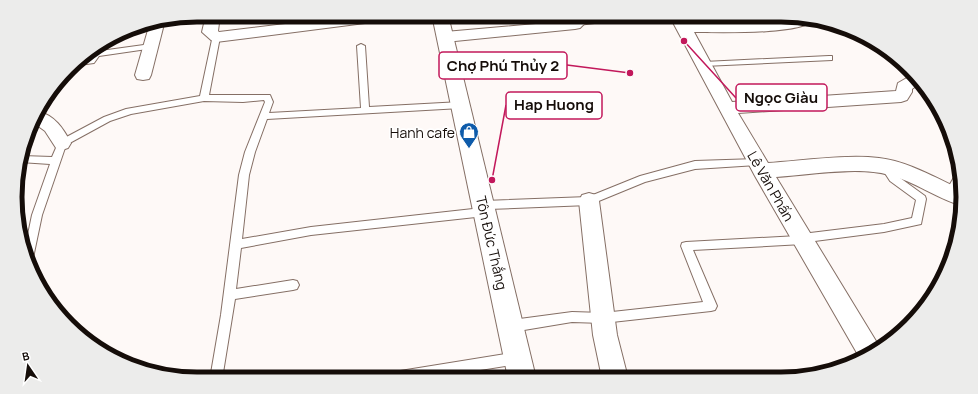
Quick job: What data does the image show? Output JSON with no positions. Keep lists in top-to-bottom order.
{
  "streets": {
    "street": ["Lê Văn Phấn", "Tôn Đức Thắng"]
  },
  "places": {
    "other": ["Ngọc Giàu", "Chợ Phú Thủy 2", "Hap Huong"],
    "shop": ["Hanh cafe"]
  },
  "north": "top"
}
